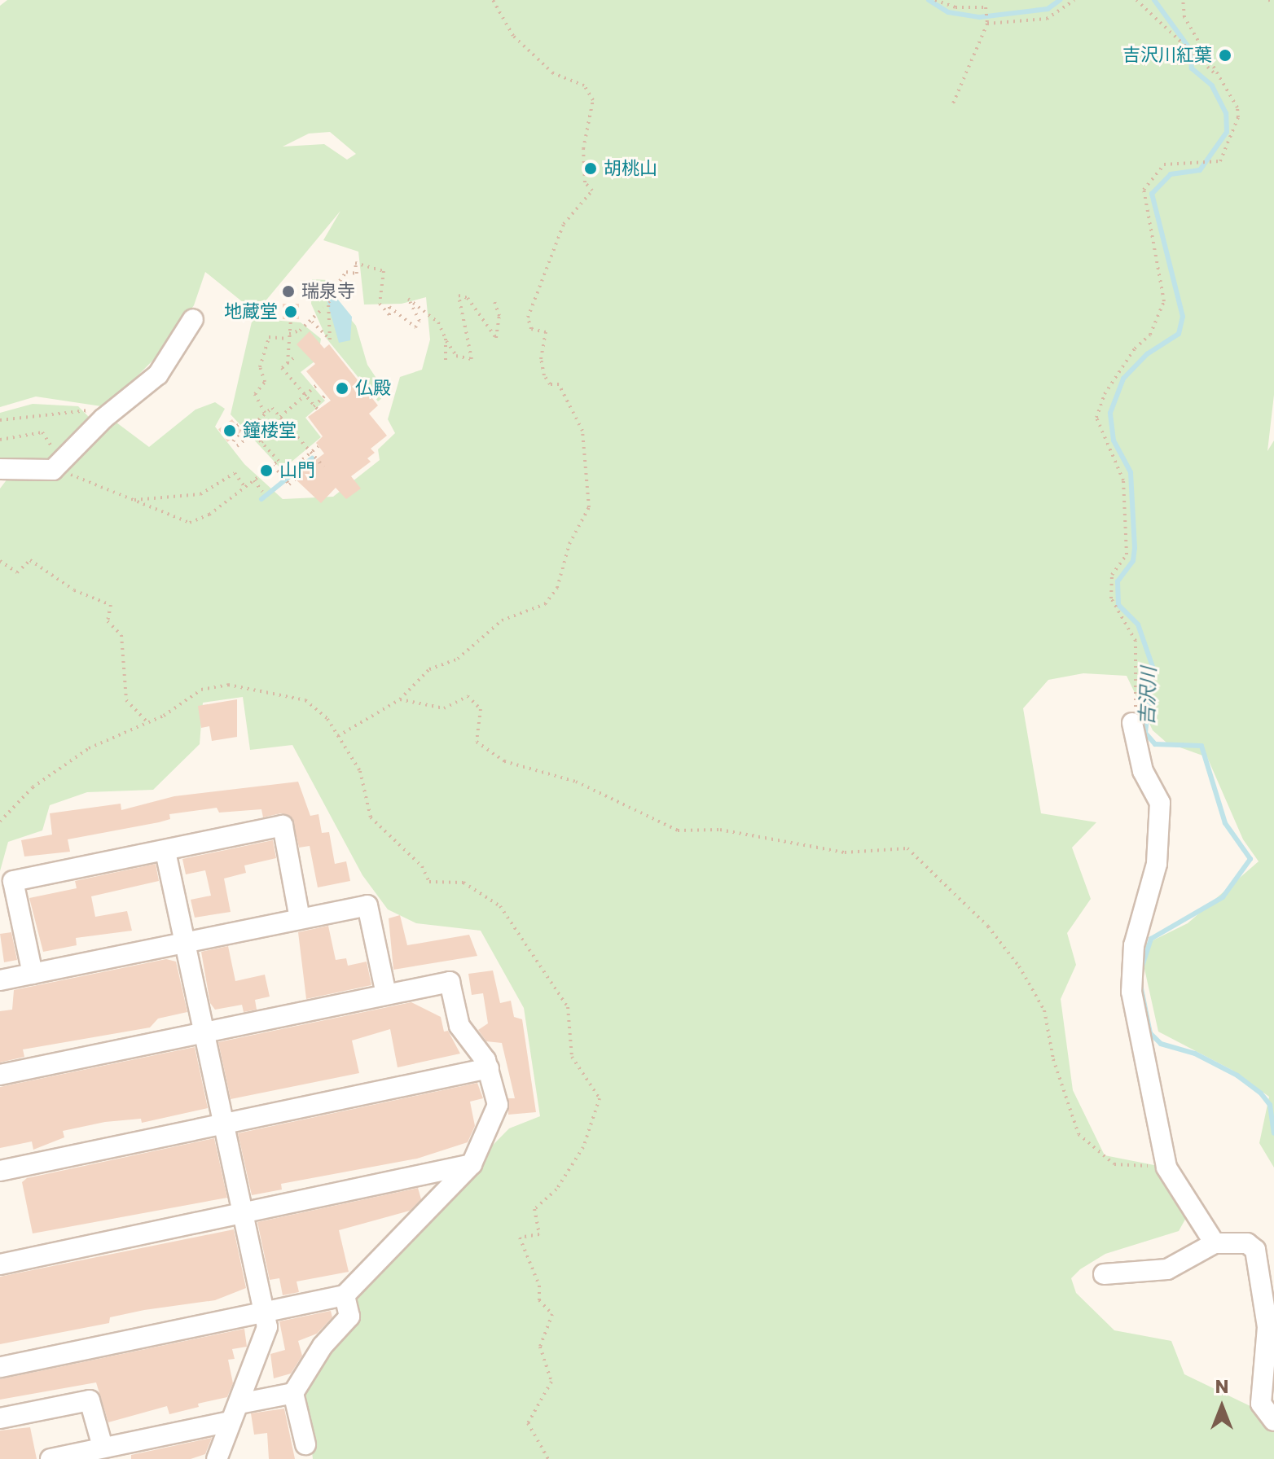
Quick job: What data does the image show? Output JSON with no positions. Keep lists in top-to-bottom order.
{
  "water": ["吉沢川"],
  "places": [
    "吉沢川紅葉",
    "胡桃山",
    "瑞泉寺",
    "地蔵堂",
    "仏殿",
    "鐘楼堂",
    "山門"
  ],
  "north": "top"
}
